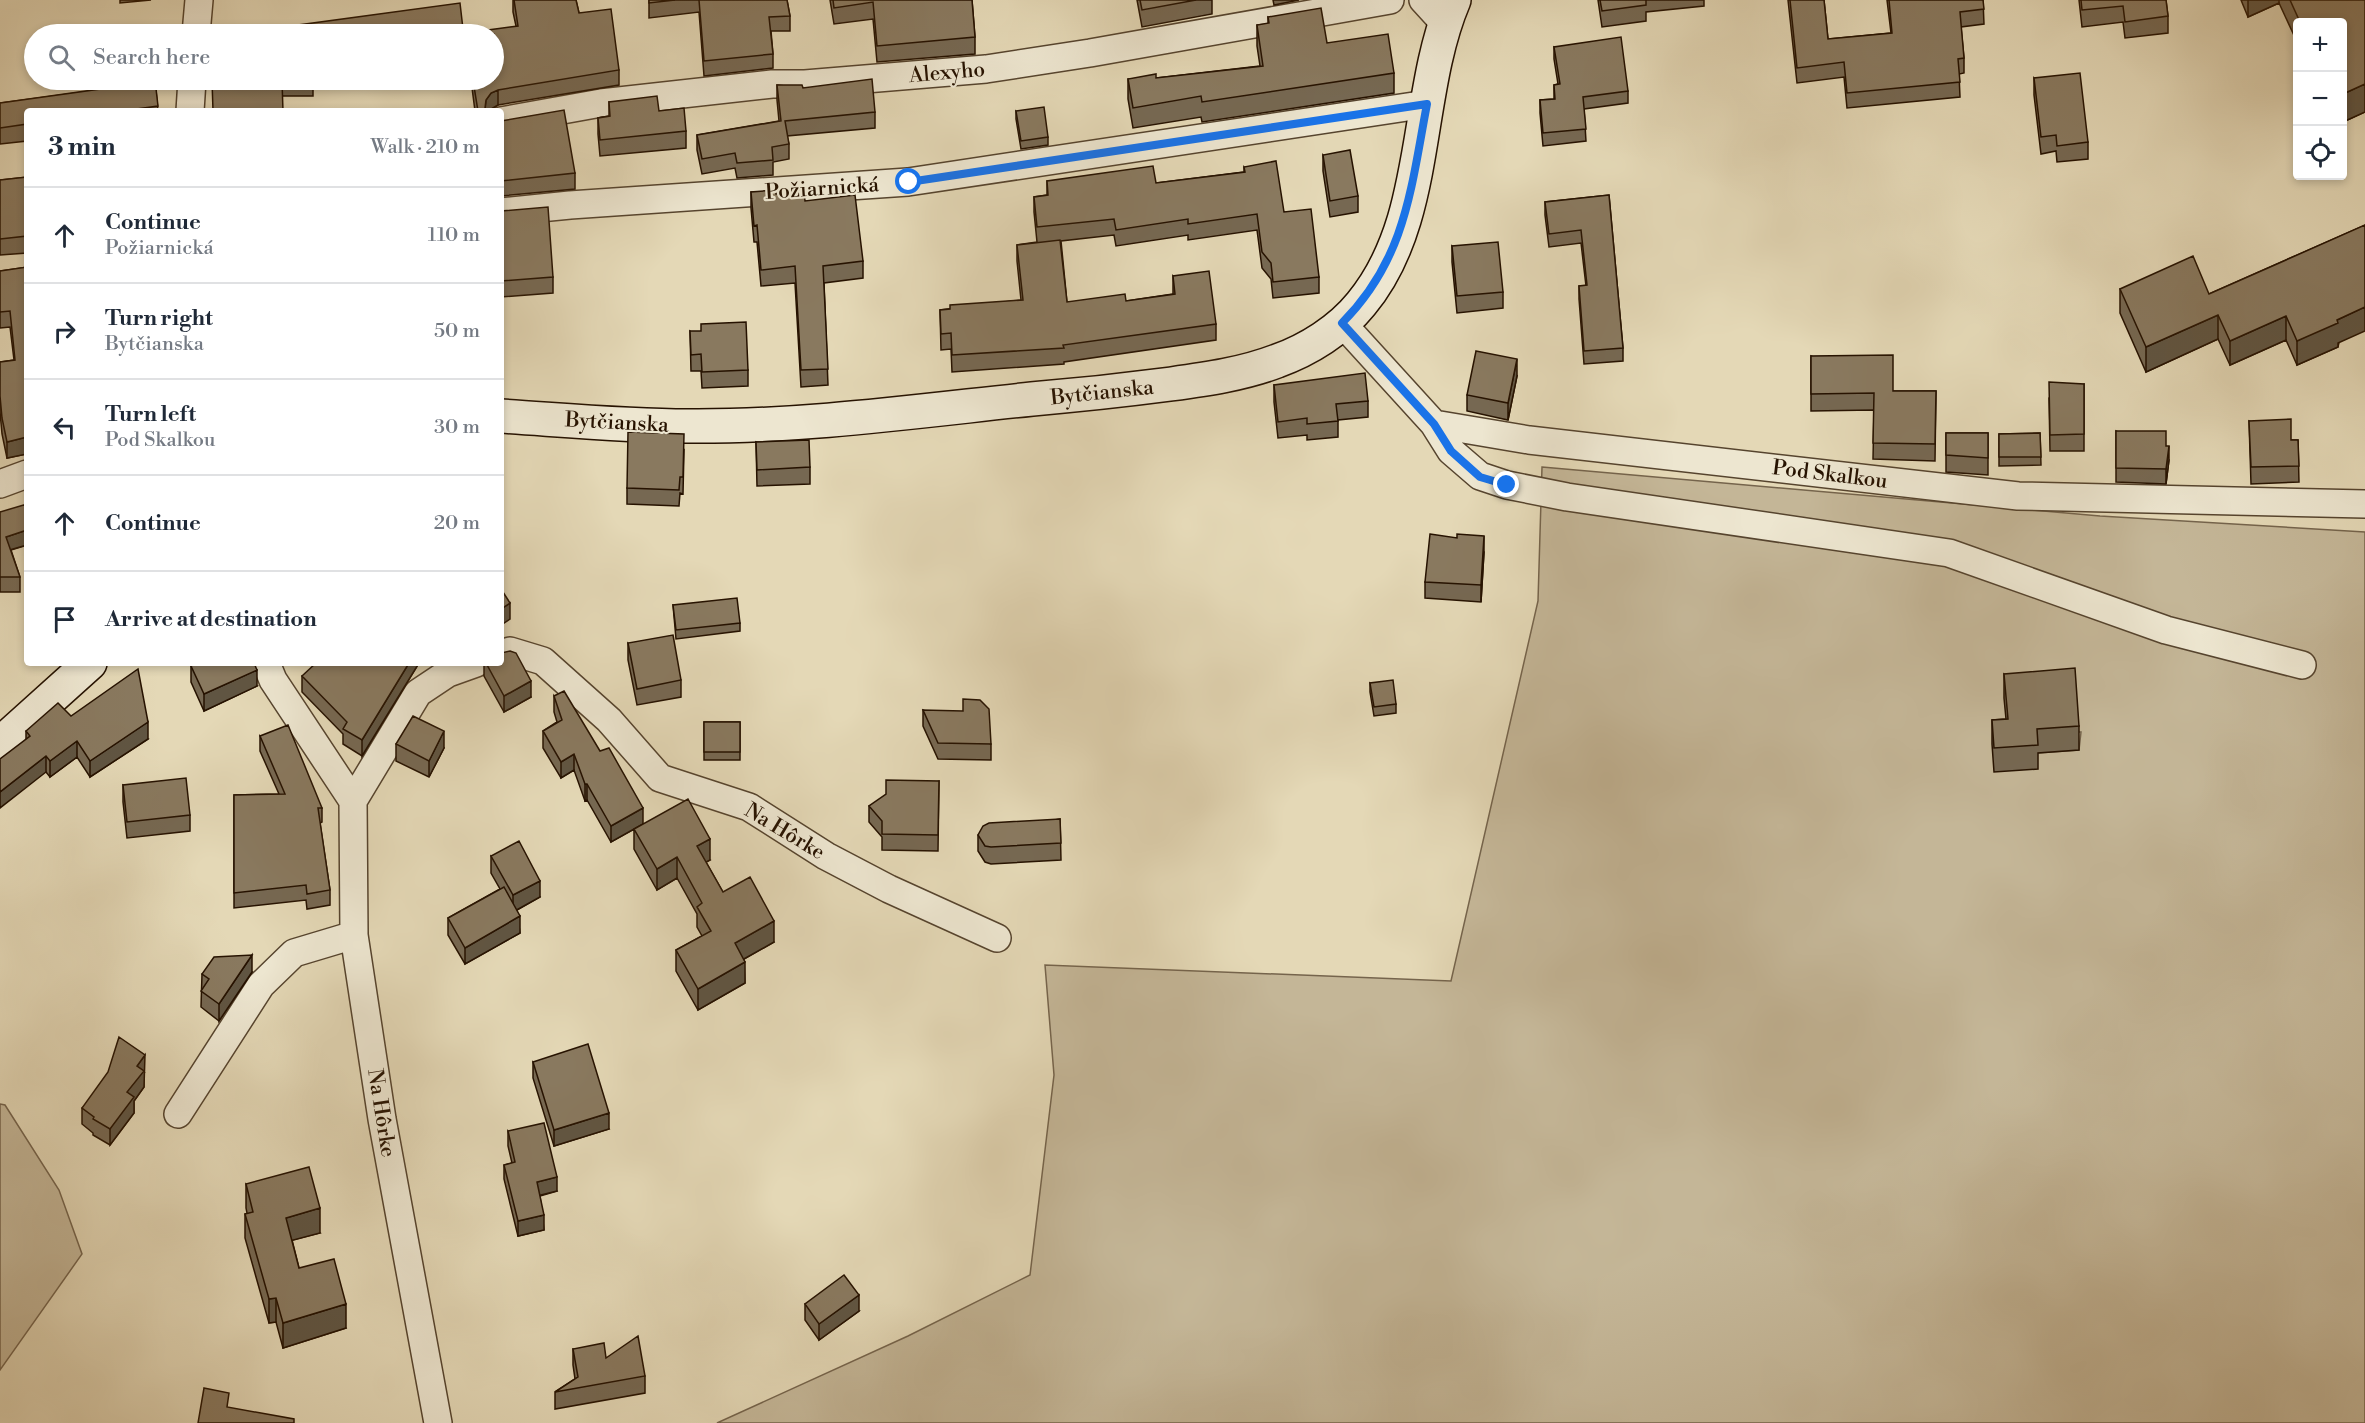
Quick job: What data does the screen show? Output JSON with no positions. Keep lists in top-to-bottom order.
{
  "streets": {
    "main road": ["Bytčianska"],
    "street": [
      "Alexyho",
      "Požiarnická",
      "Pod Skalkou",
      "Na Hôrke"
    ]
  },
  "crossings": [
    ["Požiarnická", "Bytčianska"]
  ],
  "page": {
    "map_buttons": ["+", "−"],
    "search": "Search here",
    "heading": ["3 min", "Walk · 210 m"],
    "list": [
      ["Continue", "Požiarnická", "110 m"],
      ["Turn right", "Bytčianska", "50 m"],
      ["Turn left", "Pod Skalkou", "30 m"],
      ["Continue", "20 m"],
      "Arrive at destination"
    ]
  }
}
